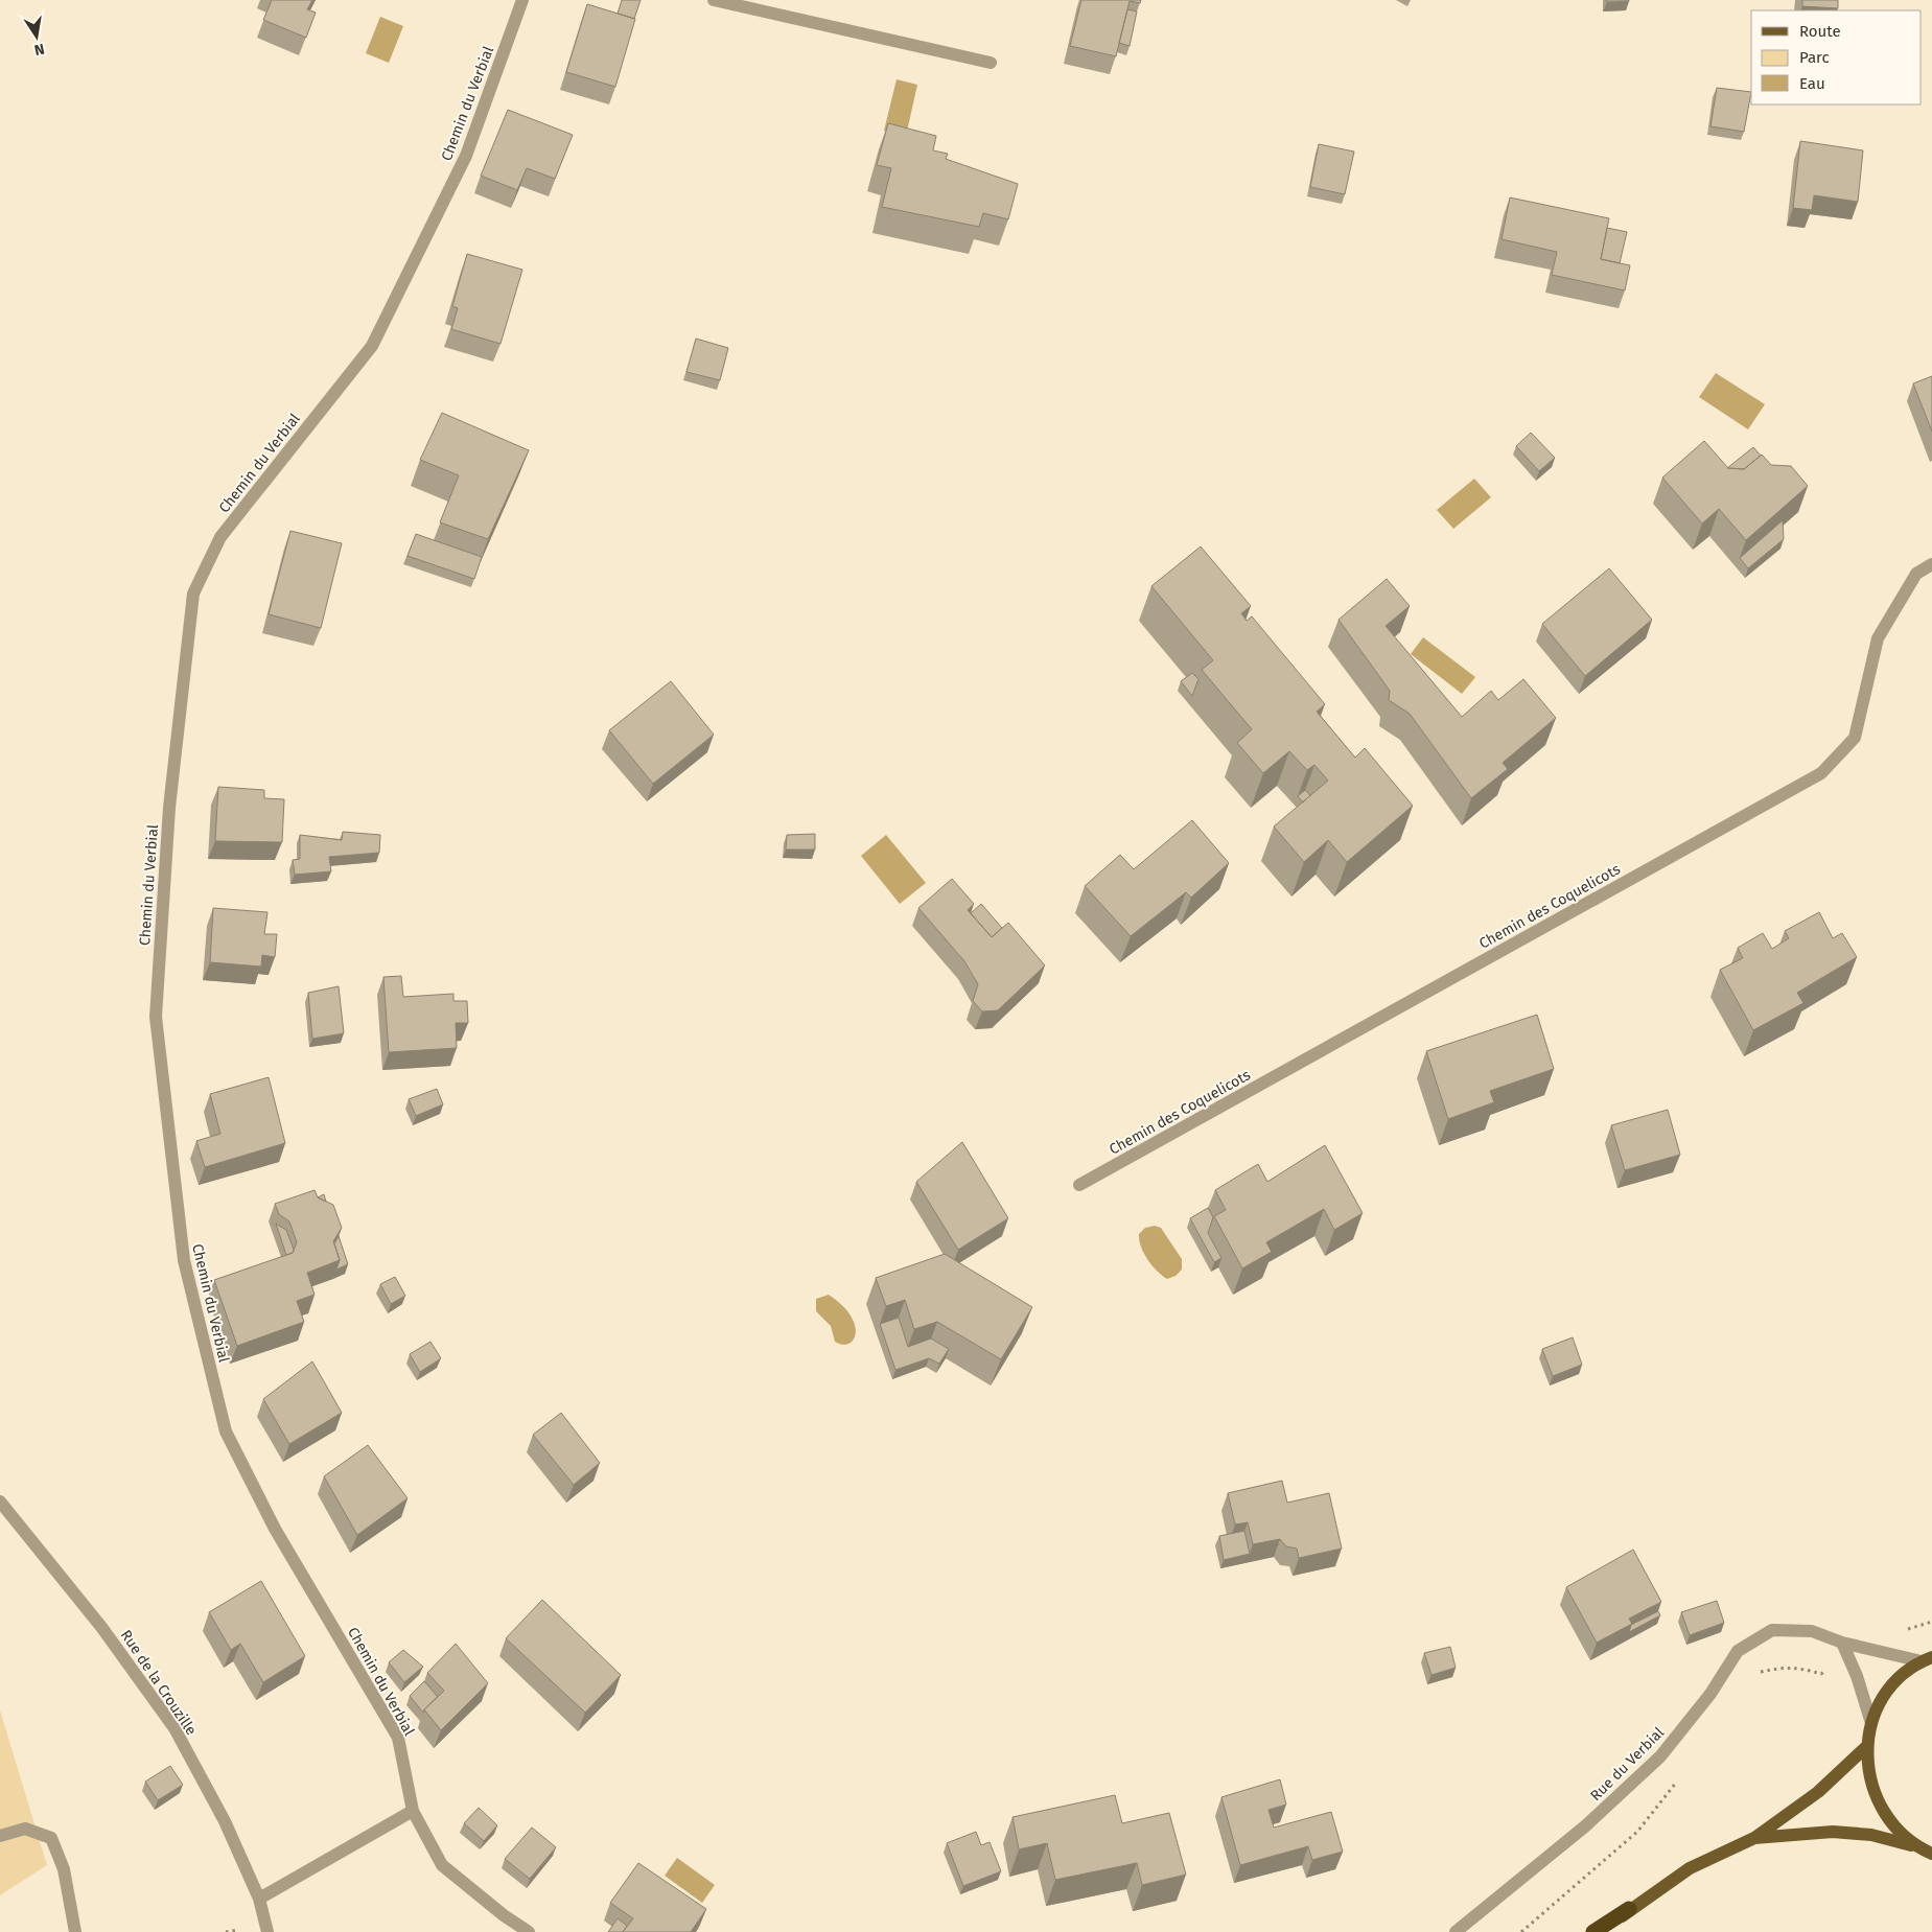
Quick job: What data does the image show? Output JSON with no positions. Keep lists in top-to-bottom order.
{
  "streets": {
    "street": [
      "Chemin du Verbial",
      "Chemin des Coquelicots",
      "Rue de la Crouzille",
      "Rue du Verbial"
    ]
  },
  "legend": ["Route", "Parc", "Eau"],
  "north": "bottom"
}
